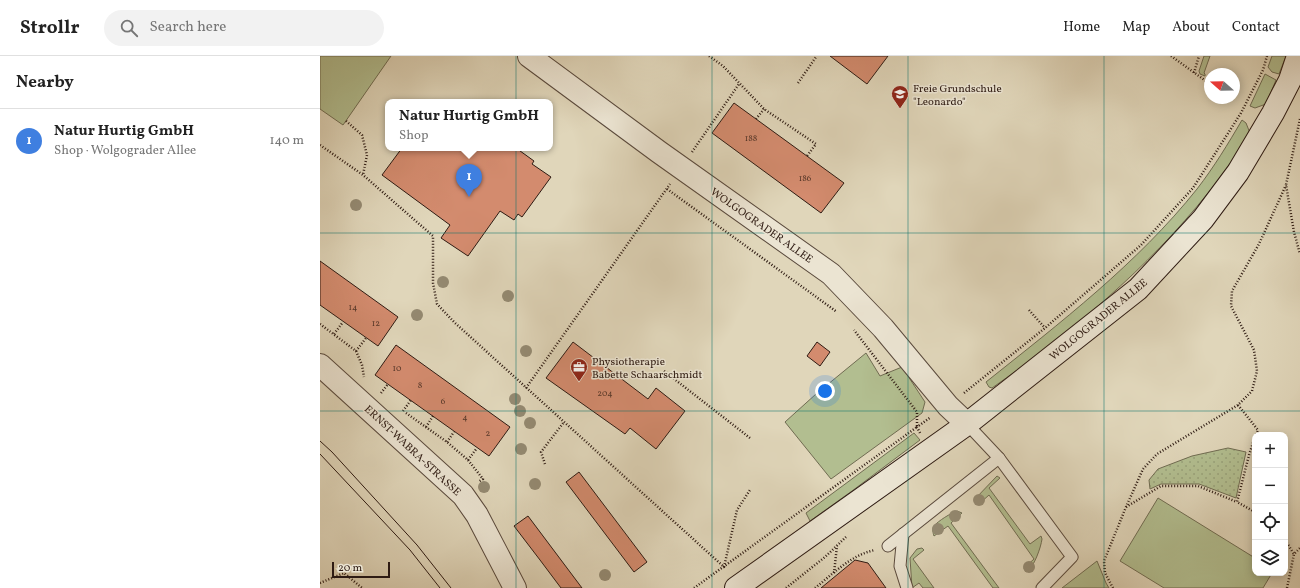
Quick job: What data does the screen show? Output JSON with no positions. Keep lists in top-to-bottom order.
{
  "streets": {
    "street": ["WOLGOGRADER ALLEE", "ERNST-WABRA-STRASSE"]
  },
  "places": {
    "school or university": ["Freie Grundschule \"Leonardo\""],
    "office": ["Physiotherapie Babette Schaarschmidt"]
  },
  "house_numbers": [
    "188",
    "186",
    "14",
    "12",
    "10",
    "8",
    "204",
    "6",
    "4",
    "2"
  ],
  "scale_bar": "20 m",
  "north": "left",
  "page": {
    "header": "Strollr",
    "search": "Search here",
    "nav": [
      "Home",
      "Map",
      "About",
      "Contact"
    ],
    "heading": "Nearby",
    "popup": ["Natur Hurtig GmbH", "Shop"],
    "list": [
      {
        "mark": "1",
        "name": "Natur Hurtig GmbH",
        "note": "Shop · Wolgograder Allee",
        "value": "140 m"
      }
    ],
    "pins": "1",
    "map_buttons": ["+", "−"],
    "scale": "20 m"
  }
}
